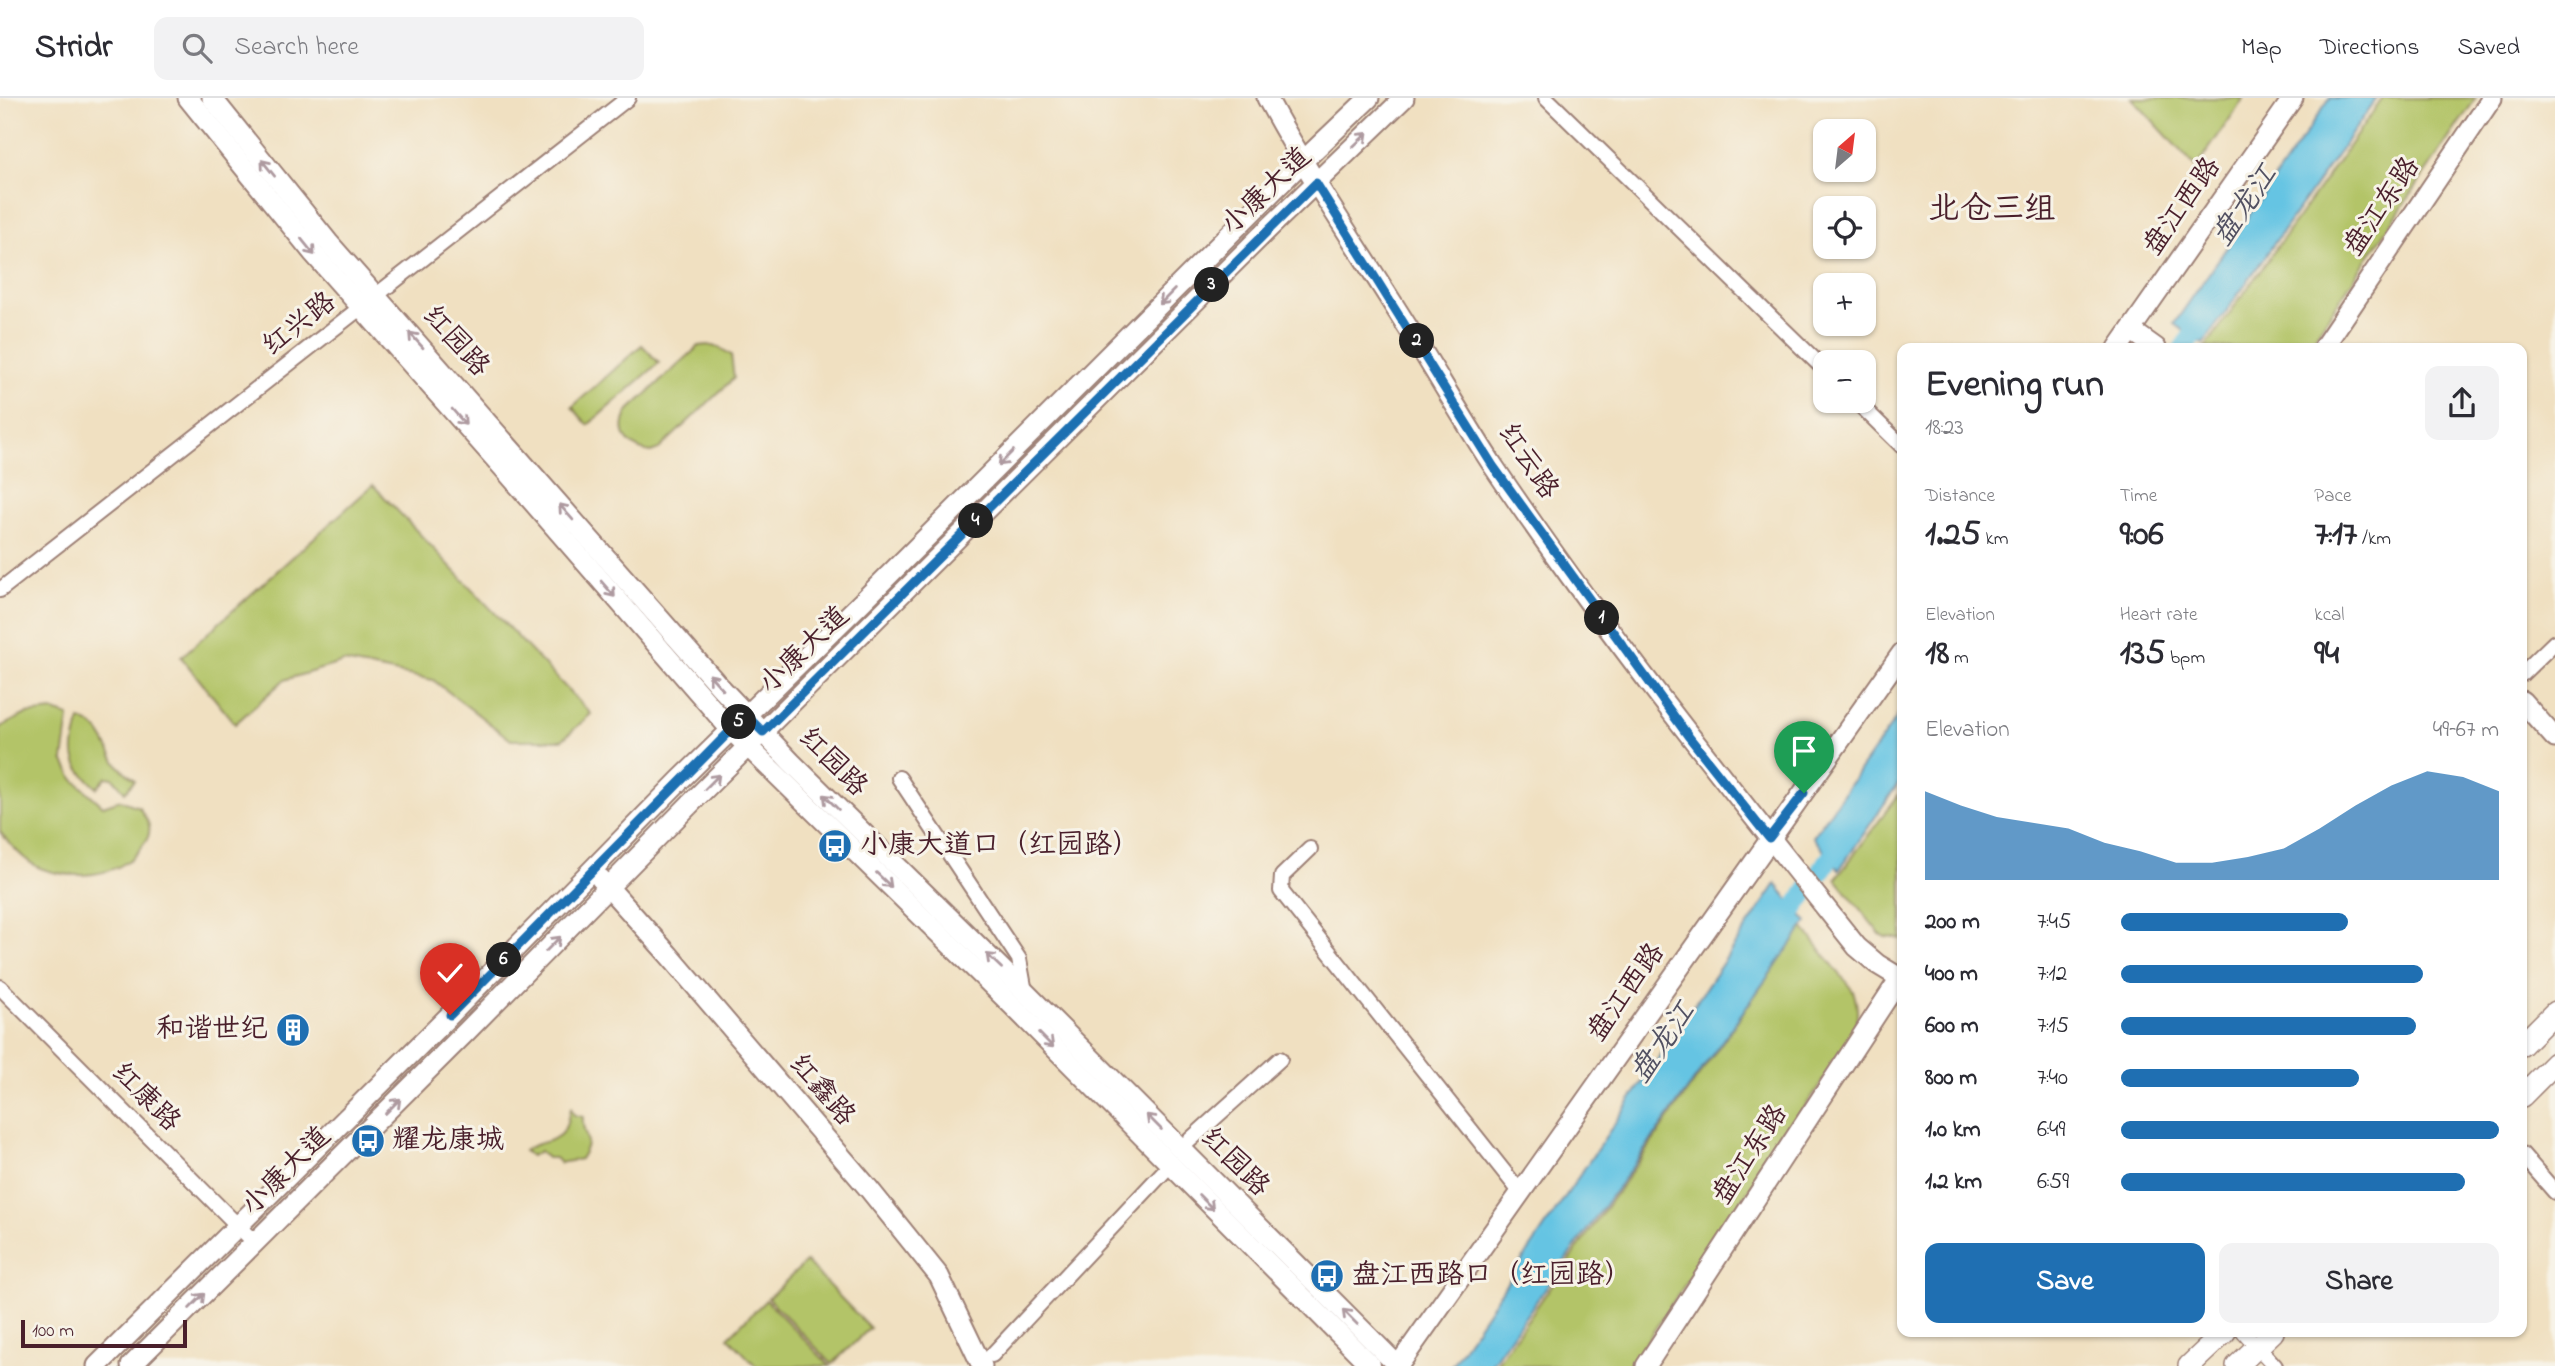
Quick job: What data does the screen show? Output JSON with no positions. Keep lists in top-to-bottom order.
{
  "streets": {
    "main road": [
      "小康大道",
      "盘江西路",
      "盘江东路",
      "红园路",
      "红云路",
      "红鑫路"
    ],
    "street": ["红兴路", "红康路"]
  },
  "crossings": [
    ["小康大道", "红园路"],
    ["小康大道", "红云路"],
    ["小康大道", "红鑫路"],
    ["小康大道", "红康路"],
    ["盘江西路", "红园路"],
    ["盘江西路", "红云路"],
    ["红兴路", "红园路"]
  ],
  "districts": ["北仓三组"],
  "water": ["盘龙江"],
  "places": {
    "bus stop": ["小康大道口（红园路）", "耀龙康城", "盘江西路口（红园路）"],
    "building": ["和谐世纪"]
  },
  "scale_bar": "100 m",
  "north": "top right",
  "page": {
    "header": "Stridr",
    "search": "Search here",
    "nav": ["Map", "Directions", "Saved"],
    "map_buttons": ["+", "−"],
    "pins": [
      "3",
      "2",
      "4",
      "1",
      "5",
      "6"
    ],
    "heading": ["Evening run", "18:23"],
    "stats": [
      ["Distance", "1.25 km"],
      ["Time", "9:06"],
      ["Pace", "7:17 /km"],
      ["Elevation", "18 m"],
      ["Heart rate", "135 bpm"],
      ["kcal", "94"]
    ],
    "chart": ["Elevation", "49–67 m"],
    "list": [
      {
        "name": "200 m",
        "note": "7:45"
      },
      {
        "name": "400 m",
        "note": "7:12"
      },
      {
        "name": "600 m",
        "note": "7:15"
      },
      {
        "name": "800 m",
        "note": "7:40"
      },
      {
        "name": "1.0 km",
        "note": "6:49"
      },
      {
        "name": "1.2 km",
        "note": "6:59"
      }
    ],
    "buttons": ["Save", "Share"],
    "scale": "100 m"
  }
}
